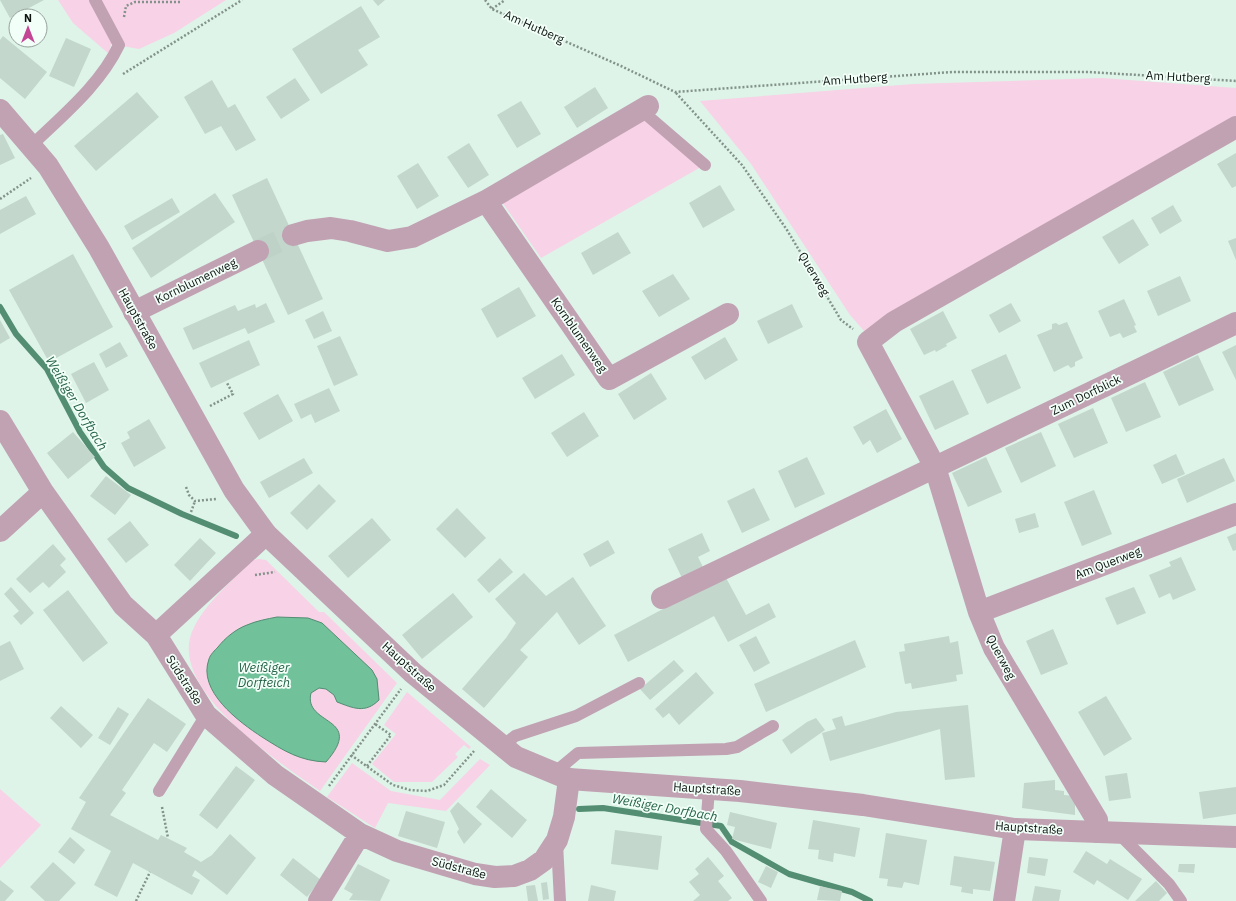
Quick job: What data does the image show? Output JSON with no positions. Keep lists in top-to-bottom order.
{
  "streets": {
    "street": [
      "Querweg",
      "Kornblumenweg",
      "Hauptstraße",
      "Zum Dorfblick",
      "Am Querweg",
      "Südstraße"
    ],
    "path": ["Am Hutberg"]
  },
  "crossings": [
    ["Am Hutberg", "Querweg"],
    ["Querweg", "Hauptstraße"],
    ["Querweg", "Zum Dorfblick"],
    ["Querweg", "Am Querweg"],
    ["Kornblumenweg", "Hauptstraße"],
    ["Hauptstraße", "Südstraße"]
  ],
  "water": ["Weißiger Dorfbach", "Weißiger Dorfteich"],
  "north": "top"
}
